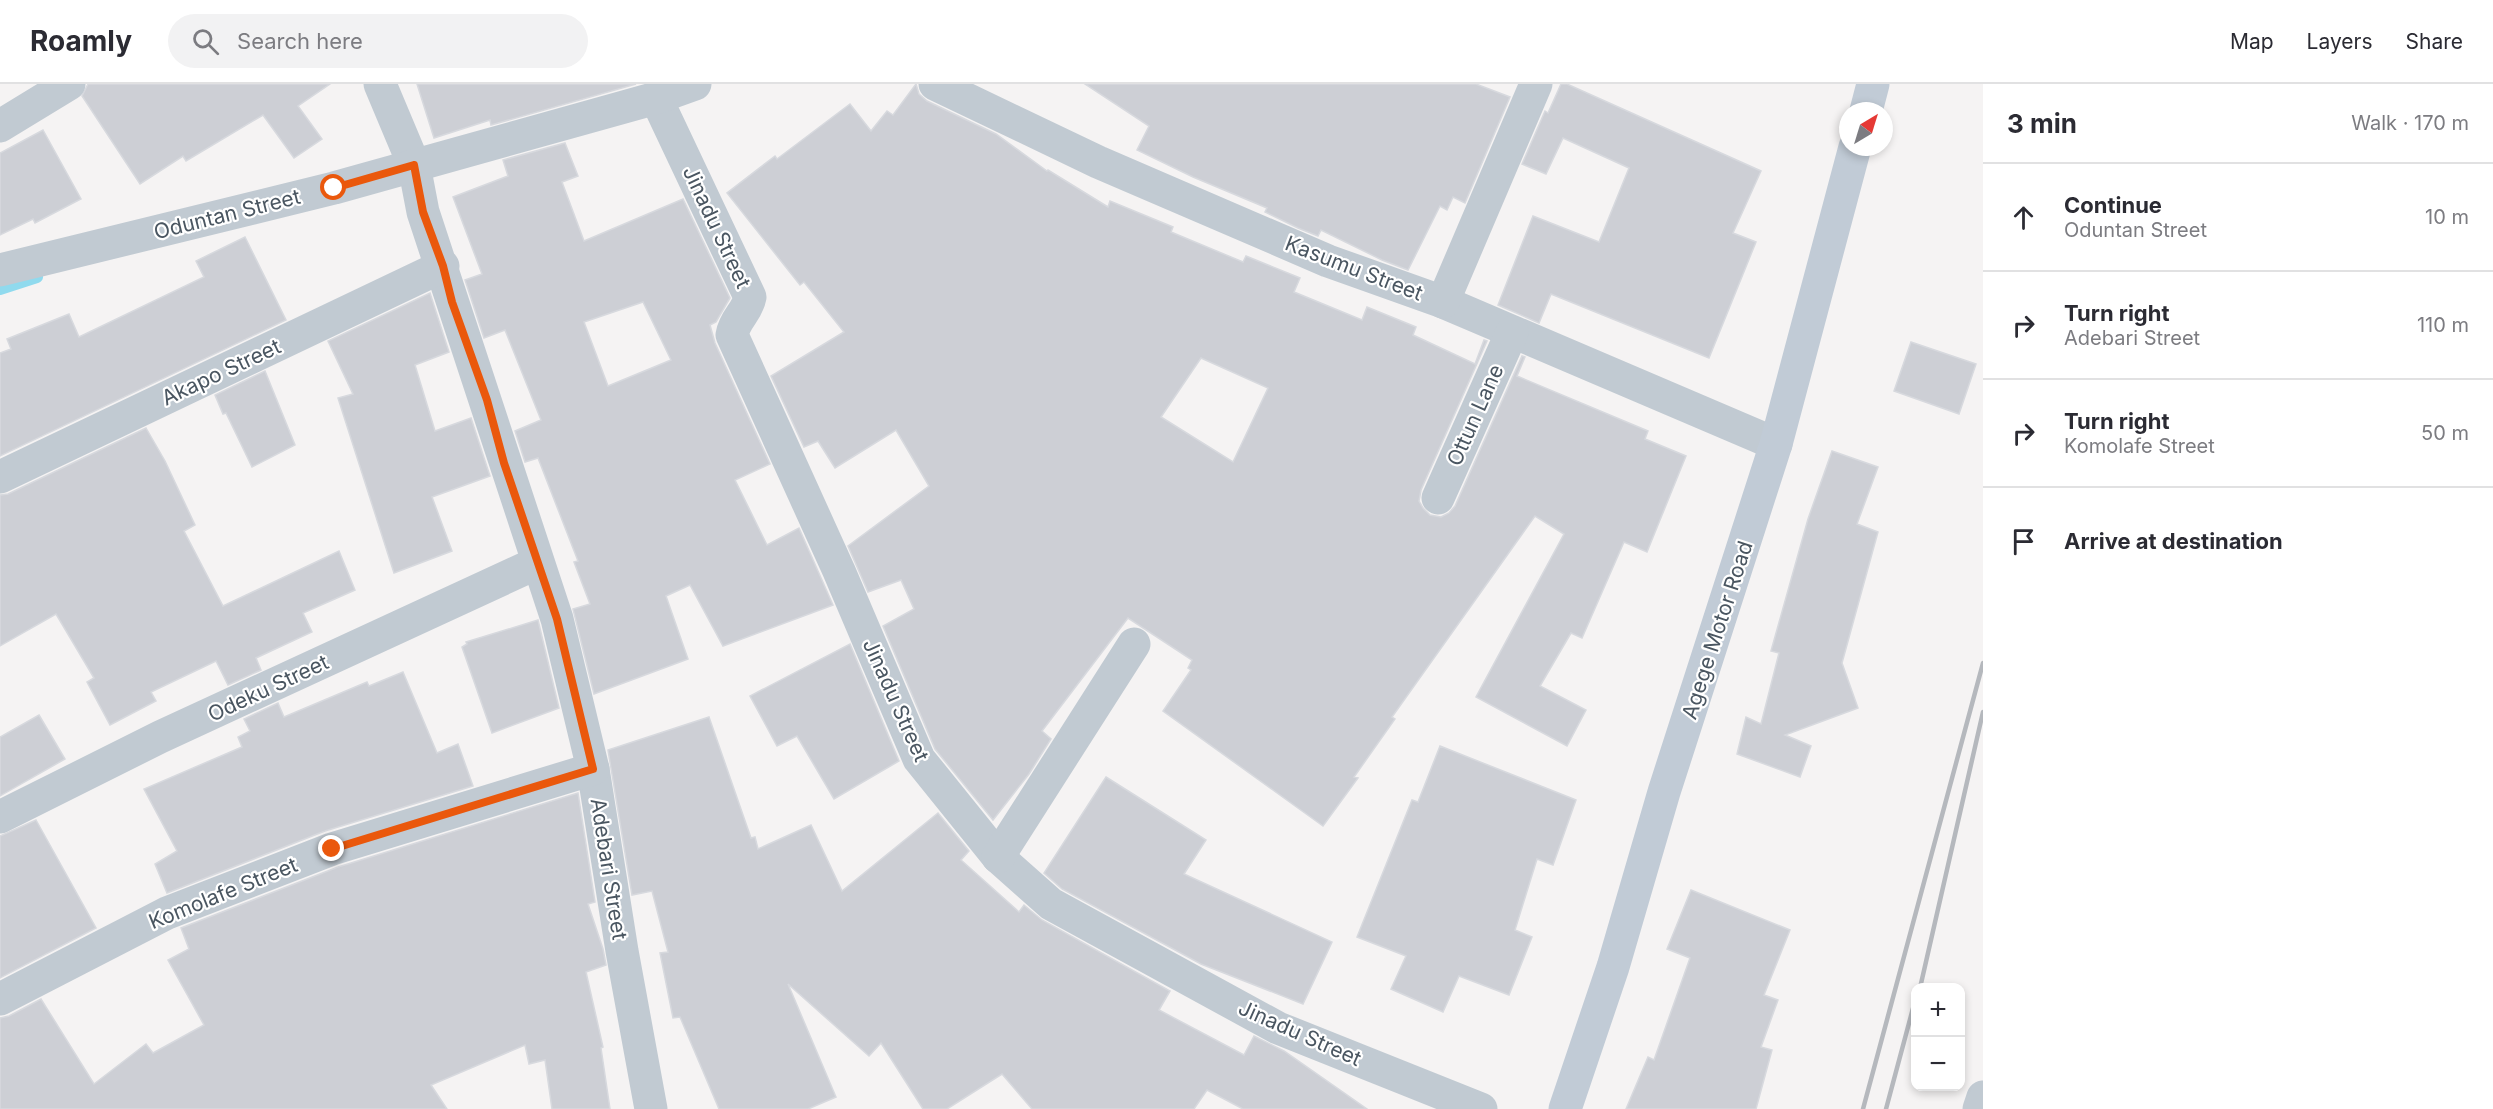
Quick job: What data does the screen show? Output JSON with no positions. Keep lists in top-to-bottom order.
{
  "streets": {
    "main road": ["Agege Motor Road"],
    "street": [
      "Oduntan Street",
      "Jinadu Street",
      "Kasumu Street",
      "Akapo Street",
      "Ottun Lane",
      "Odeku Street",
      "Adebari Street",
      "Komolafe Street"
    ]
  },
  "crossings": [
    ["Oduntan Street", "Jinadu Street"],
    ["Oduntan Street", "Adebari Street"],
    ["Kasumu Street", "Ottun Lane"],
    ["Kasumu Street", "Agege Motor Road"],
    ["Akapo Street", "Adebari Street"],
    ["Odeku Street", "Adebari Street"],
    ["Adebari Street", "Komolafe Street"]
  ],
  "north": "top right",
  "page": {
    "header": "Roamly",
    "search": "Search here",
    "nav": ["Map", "Layers", "Share"],
    "heading": ["3 min", "Walk · 170 m"],
    "list": [
      ["Continue", "Oduntan Street", "10 m"],
      ["Turn right", "Adebari Street", "110 m"],
      ["Turn right", "Komolafe Street", "50 m"],
      "Arrive at destination"
    ],
    "map_buttons": ["+", "−"]
  }
}
